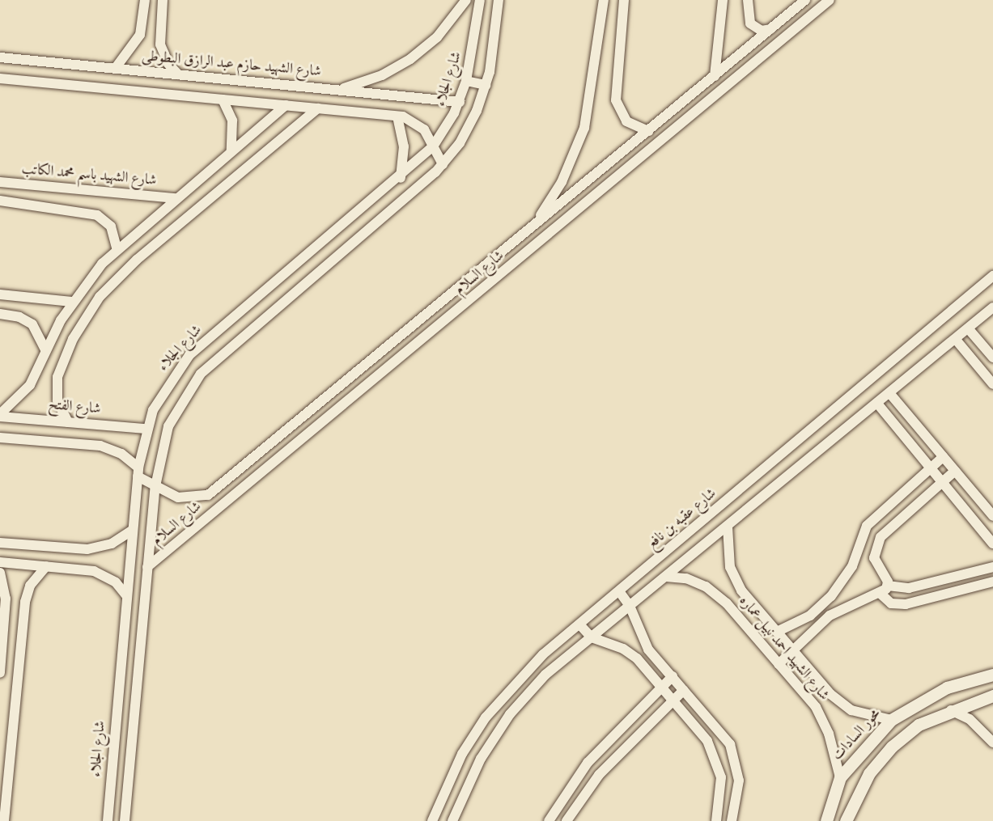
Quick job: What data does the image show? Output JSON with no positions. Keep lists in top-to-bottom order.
{
  "streets": {
    "street": [
      "شارع الشهيد حازم عبد الرازق البطوطى",
      "شارع الجلاء",
      "شارع الشهيد باسم محمد الكاتب",
      "شارع السلام",
      "شارع الفتح",
      "شارع عقبه بن نافع",
      "شارع الشهيد احمد نبيل عماره",
      "محور السادات"
    ]
  },
  "crossings": [
    ["شارع الشهيد حازم عبد الرازق البطوطى", "شارع الجلاء"],
    ["شارع الجلاء", "شارع السلام"],
    ["شارع الجلاء", "شارع الفتح"],
    ["شارع الشهيد احمد نبيل عماره", "محور السادات"]
  ]
}
